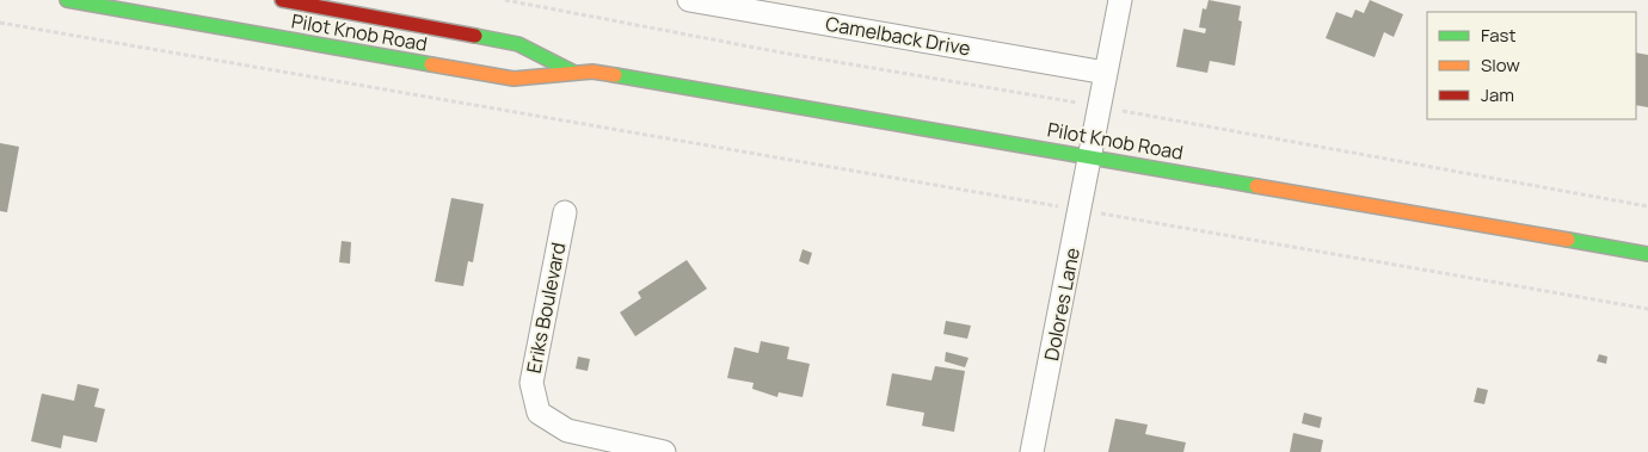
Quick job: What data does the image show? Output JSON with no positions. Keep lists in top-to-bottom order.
{
  "streets": {
    "main road": ["Pilot Knob Road"],
    "street": ["Camelback Drive", "Dolores Lane", "Eriks Boulevard"]
  },
  "crossings": [
    ["Pilot Knob Road", "Dolores Lane"],
    ["Camelback Drive", "Dolores Lane"]
  ],
  "legend": ["Fast", "Slow", "Jam"]
}
